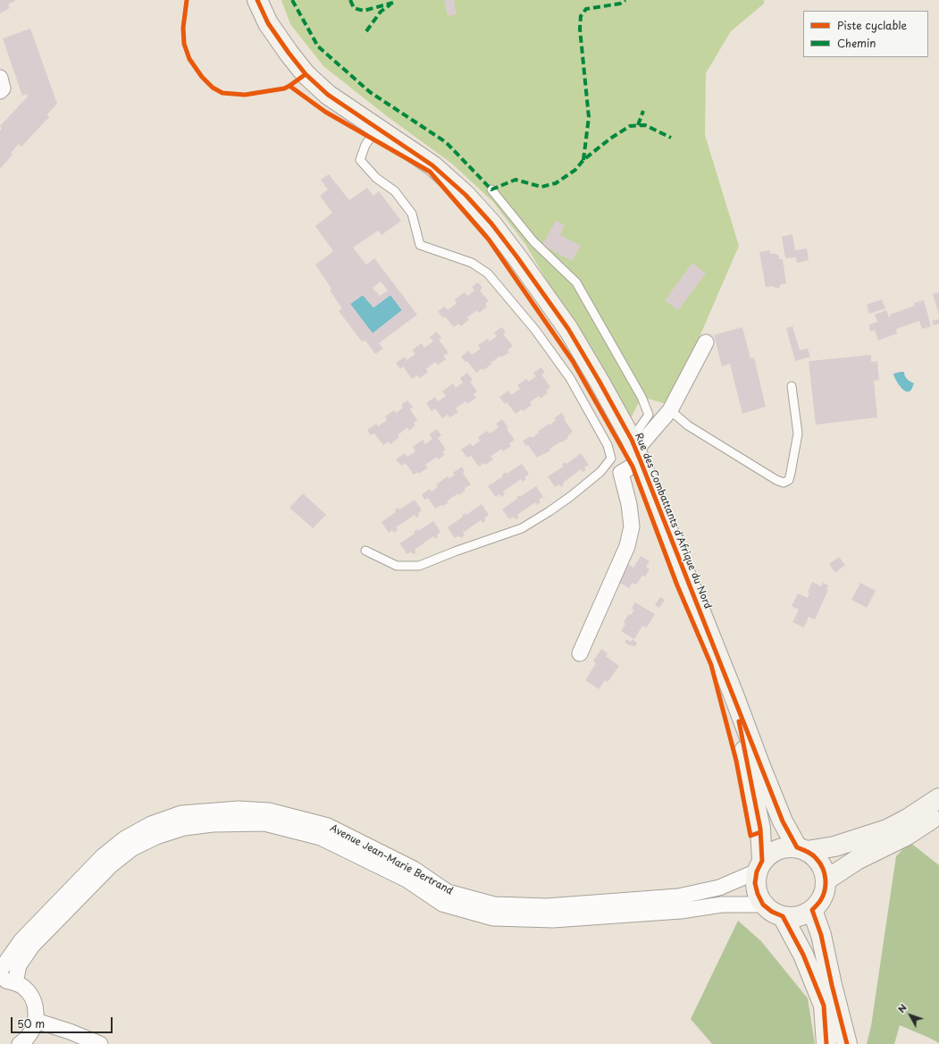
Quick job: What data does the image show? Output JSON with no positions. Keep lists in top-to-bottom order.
{
  "streets": {
    "main road": ["Rue des Combattants d'Afrique du Nord"],
    "street": ["Avenue Jean-Marie Bertrand"]
  },
  "crossings": [
    ["Rue des Combattants d'Afrique du Nord", "Avenue Jean-Marie Bertrand"]
  ],
  "legend": ["Piste cyclable", "Chemin"],
  "scale_bar": "50 m",
  "north": "top left"
}
